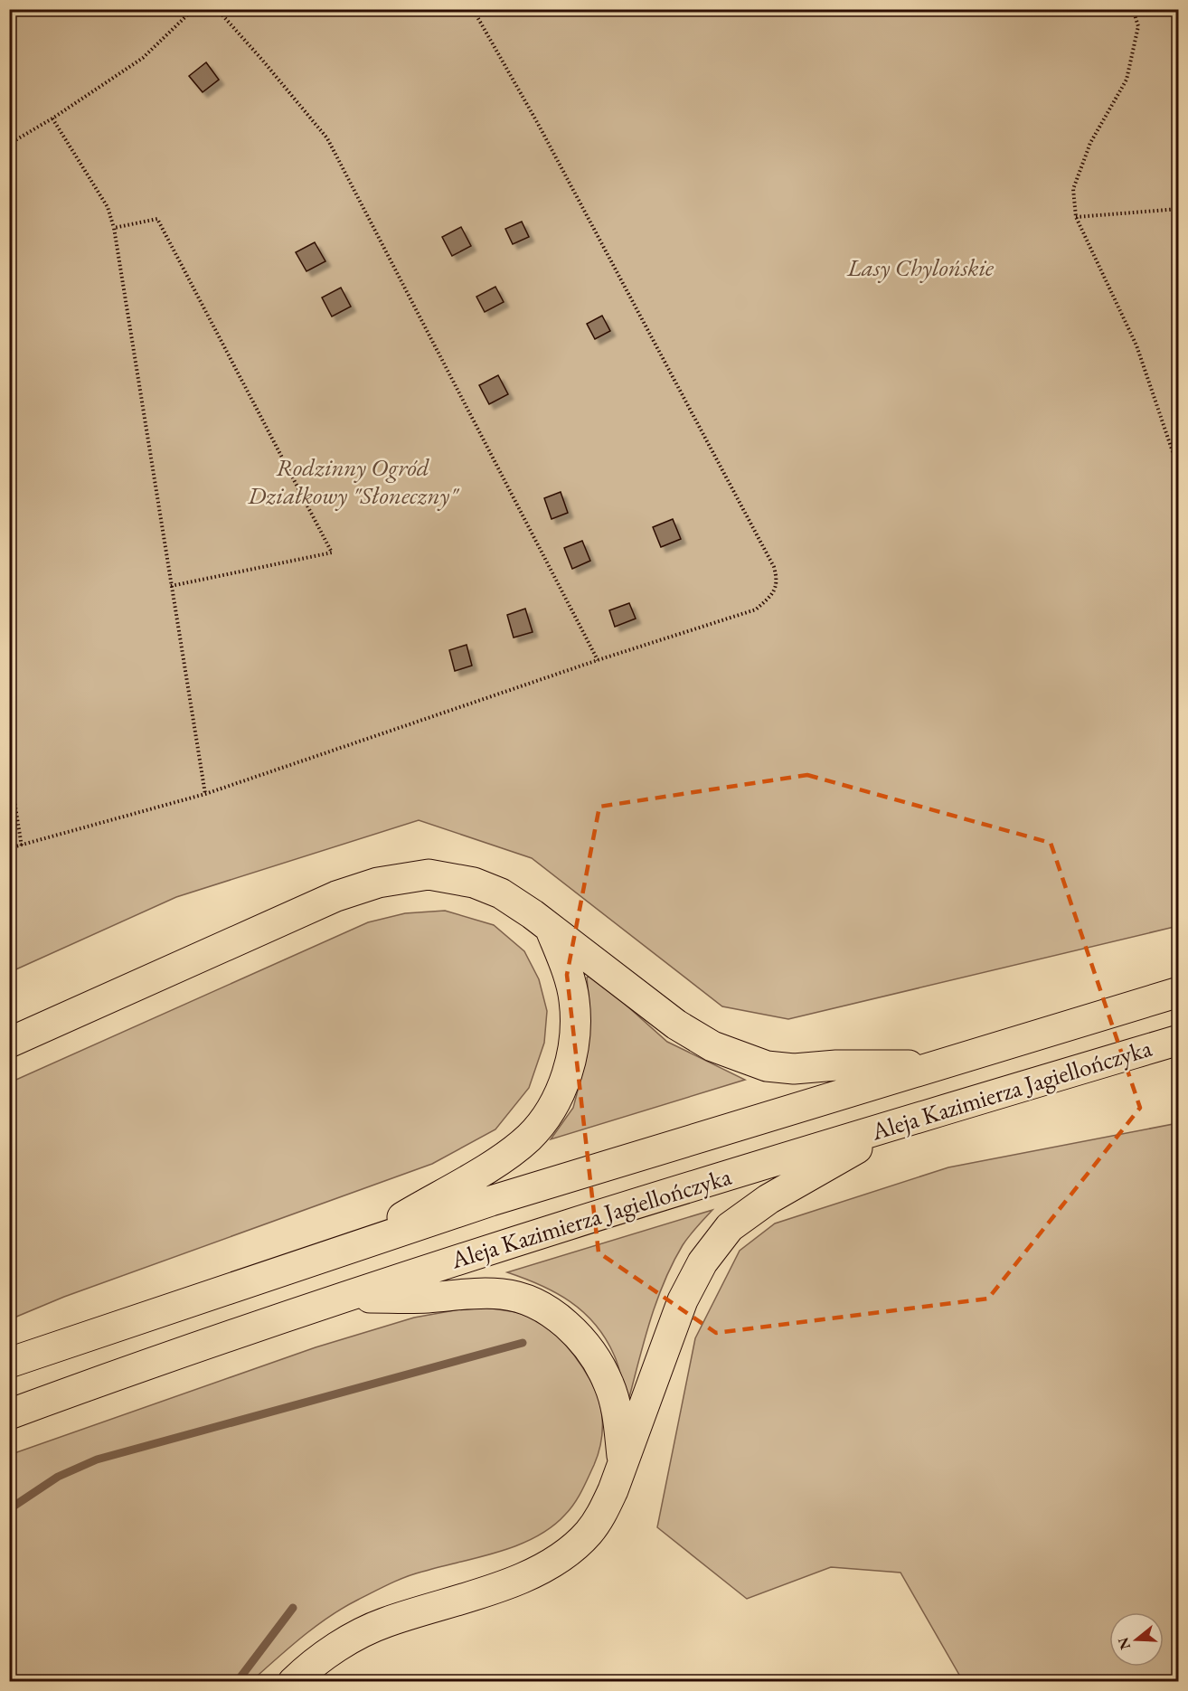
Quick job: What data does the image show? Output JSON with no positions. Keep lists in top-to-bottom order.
{
  "streets": {
    "highway": ["Aleja Kazimierza Jagiellończyka"]
  },
  "parks": ["Lasy Chylońskie", "Rodzinny Ogród Działkowy \"Słoneczny\""],
  "north": "left"
}
